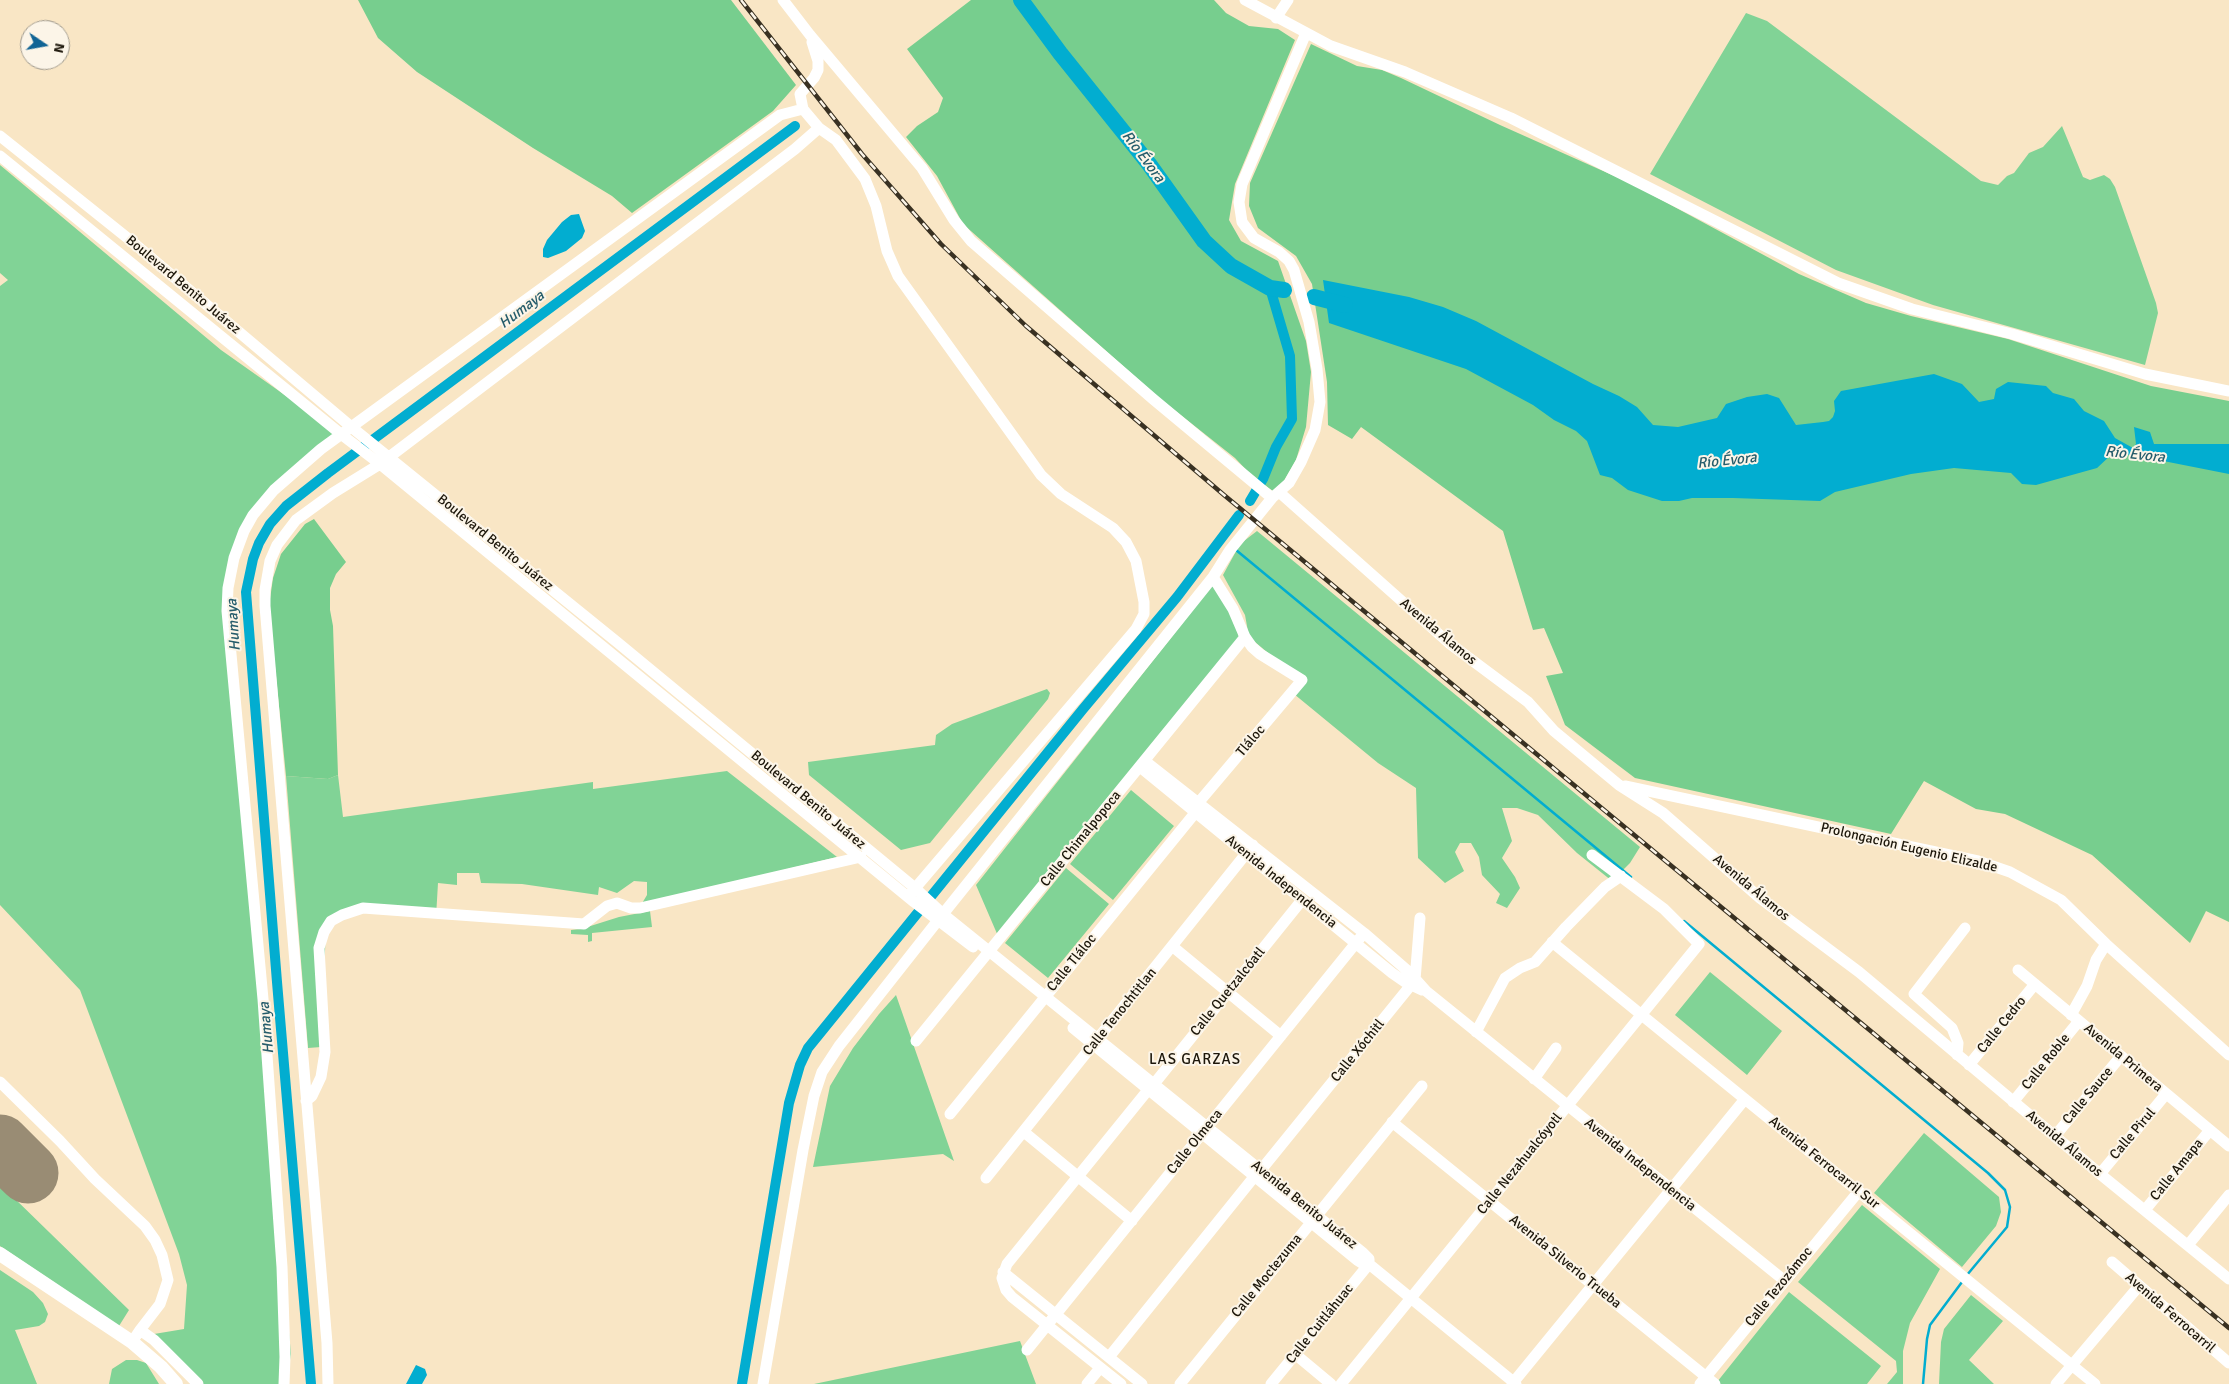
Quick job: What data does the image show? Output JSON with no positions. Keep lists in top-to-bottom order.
{
  "streets": {
    "street": [
      "Boulevard Benito Juárez",
      "Avenida Álamos",
      "Tláloc",
      "Calle Chimalpopoca",
      "Prolongación Eugenio Elizalde",
      "Avenida Independencia",
      "Calle Tláloc",
      "Calle Quetzalcóatl",
      "Calle Tenochtitlan",
      "Calle Cedro",
      "Calle Xóchitl",
      "Avenida Primera",
      "Calle Roble",
      "Calle Sauce",
      "Calle Pirul",
      "Calle Olmeca",
      "Avenida Ferrocarril Sur",
      "Calle Nezahualcóyotl",
      "Calle Amapa",
      "Avenida Benito Juárez",
      "Avenida Silverio Trueba",
      "Calle Moctezuma",
      "Calle Tezozómoc",
      "Avenida Ferrocarril",
      "Calle Cuitláhuac"
    ]
  },
  "crossings": [
    ["Boulevard Benito Juárez", "Calle Chimalpopoca"],
    ["Boulevard Benito Juárez", "Avenida Benito Juárez"],
    ["Avenida Álamos", "Prolongación Eugenio Elizalde"],
    ["Avenida Álamos", "Calle Cedro"],
    ["Avenida Álamos", "Calle Roble"],
    ["Avenida Álamos", "Calle Sauce"],
    ["Avenida Álamos", "Calle Pirul"],
    ["Avenida Álamos", "Calle Amapa"],
    ["Tláloc", "Calle Chimalpopoca"],
    ["Tláloc", "Avenida Independencia"],
    ["Tláloc", "Calle Tláloc"],
    ["Calle Chimalpopoca", "Avenida Independencia"],
    ["Calle Chimalpopoca", "Avenida Benito Juárez"],
    ["Prolongación Eugenio Elizalde", "Calle Roble"],
    ["Avenida Independencia", "Calle Tláloc"],
    ["Avenida Independencia", "Calle Quetzalcóatl"],
    ["Avenida Independencia", "Calle Tenochtitlan"],
    ["Avenida Independencia", "Calle Xóchitl"],
    ["Avenida Independencia", "Calle Olmeca"],
    ["Avenida Independencia", "Calle Nezahualcóyotl"],
    ["Avenida Independencia", "Calle Tezozómoc"],
    ["Calle Tláloc", "Avenida Benito Juárez"],
    ["Calle Quetzalcóatl", "Avenida Benito Juárez"],
    ["Calle Tenochtitlan", "Avenida Benito Juárez"],
    ["Calle Cedro", "Avenida Primera"],
    ["Calle Xóchitl", "Avenida Benito Juárez"],
    ["Avenida Primera", "Calle Roble"],
    ["Avenida Primera", "Calle Sauce"],
    ["Avenida Primera", "Calle Pirul"],
    ["Avenida Primera", "Calle Amapa"],
    ["Calle Olmeca", "Avenida Benito Juárez"],
    ["Avenida Ferrocarril Sur", "Calle Nezahualcóyotl"],
    ["Avenida Ferrocarril Sur", "Calle Tezozómoc"],
    ["Calle Nezahualcóyotl", "Avenida Benito Juárez"],
    ["Calle Nezahualcóyotl", "Avenida Silverio Trueba"],
    ["Avenida Benito Juárez", "Calle Moctezuma"],
    ["Avenida Benito Juárez", "Calle Cuitláhuac"],
    ["Avenida Silverio Trueba", "Calle Moctezuma"],
    ["Avenida Silverio Trueba", "Calle Tezozómoc"]
  ],
  "districts": ["LAS GARZAS"],
  "water": ["Río Évora", "Humaya"],
  "north": "right"
}
